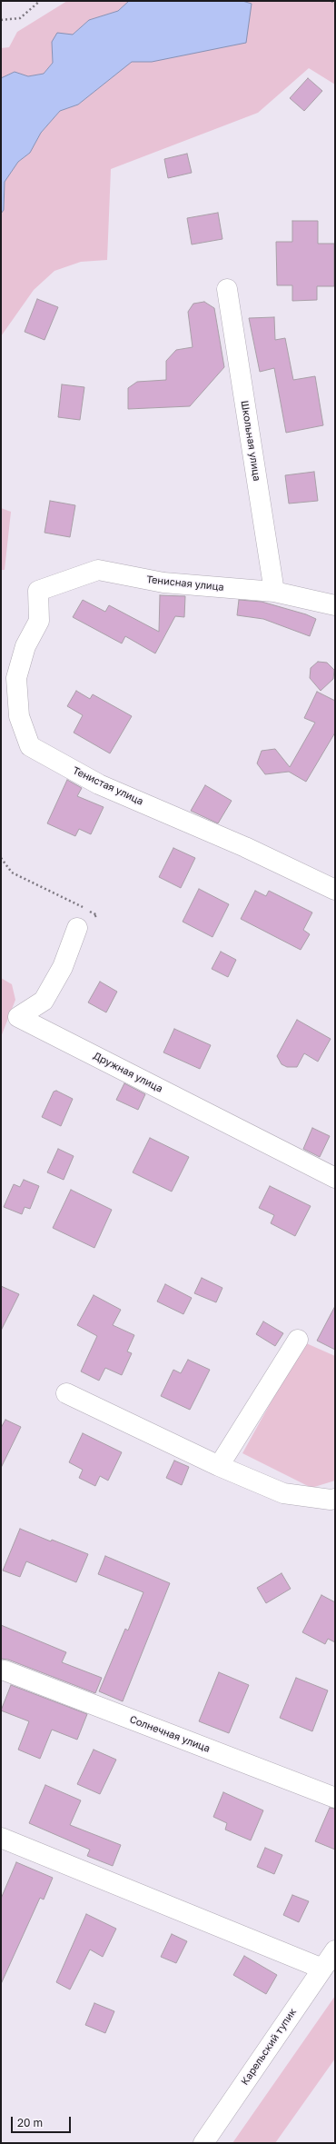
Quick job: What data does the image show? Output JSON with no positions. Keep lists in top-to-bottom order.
{
  "streets": {
    "street": [
      "Школьная улица",
      "Тенисная улица",
      "Тенистая улица",
      "Дружная улица",
      "Солнечная улица",
      "Карельский тупик"
    ]
  },
  "crossings": [
    ["Школьная улица", "Тенисная улица"],
    ["Тенисная улица", "Тенистая улица"]
  ],
  "scale_bar": "20 m"
}
